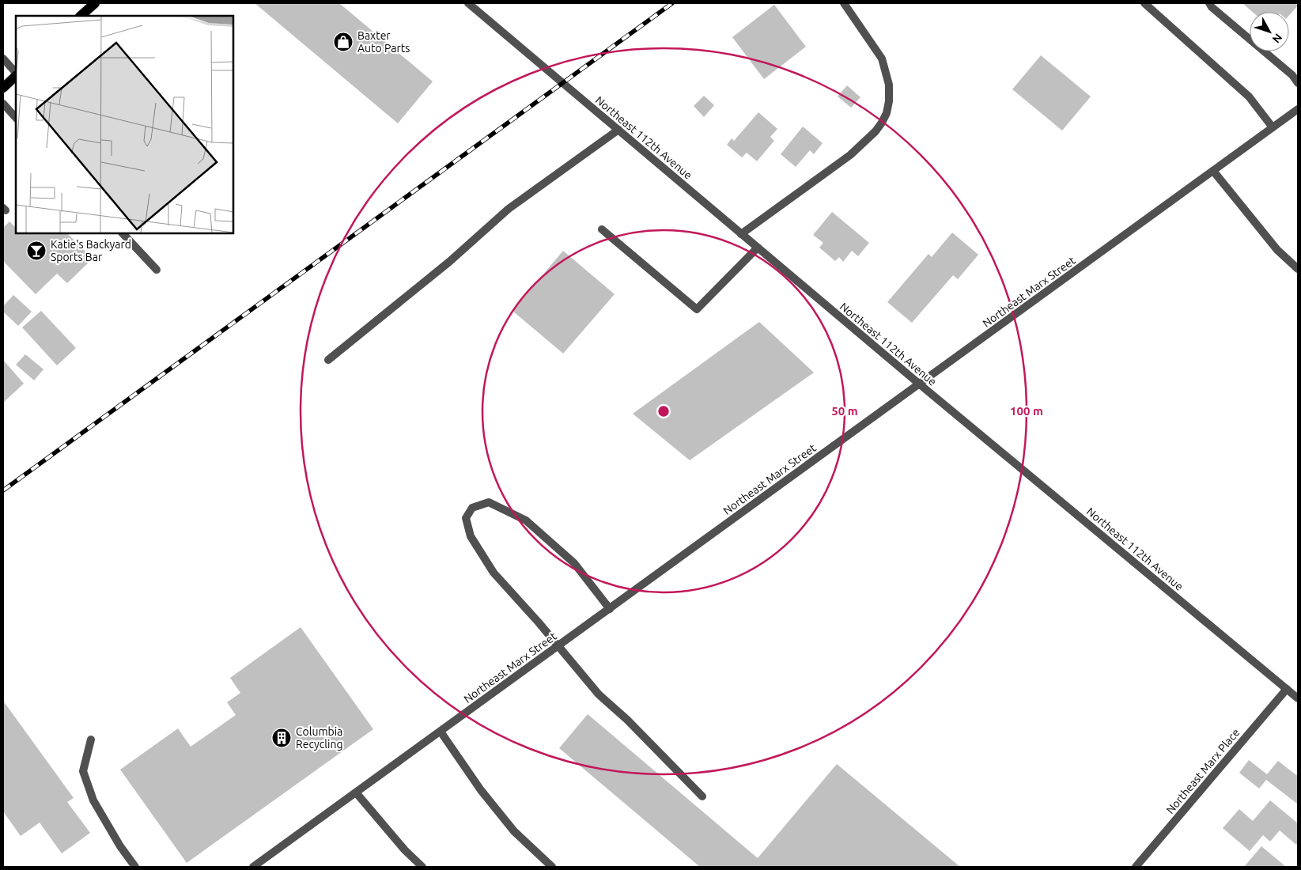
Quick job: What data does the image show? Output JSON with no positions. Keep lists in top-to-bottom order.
{
  "streets": {
    "street": ["Northeast 112th Avenue", "Northeast Marx Street", "Northeast Marx Place"]
  },
  "crossings": [
    ["Northeast 112th Avenue", "Northeast Marx Street"],
    ["Northeast 112th Avenue", "Northeast Marx Place"]
  ],
  "places": {
    "shop": ["Baxter Auto Parts"],
    "bar": ["Katie's Backyard Sports Bar"],
    "building": ["Columbia Recycling"]
  },
  "north": "bottom right",
  "rings": ["50 m", "100 m"]
}
